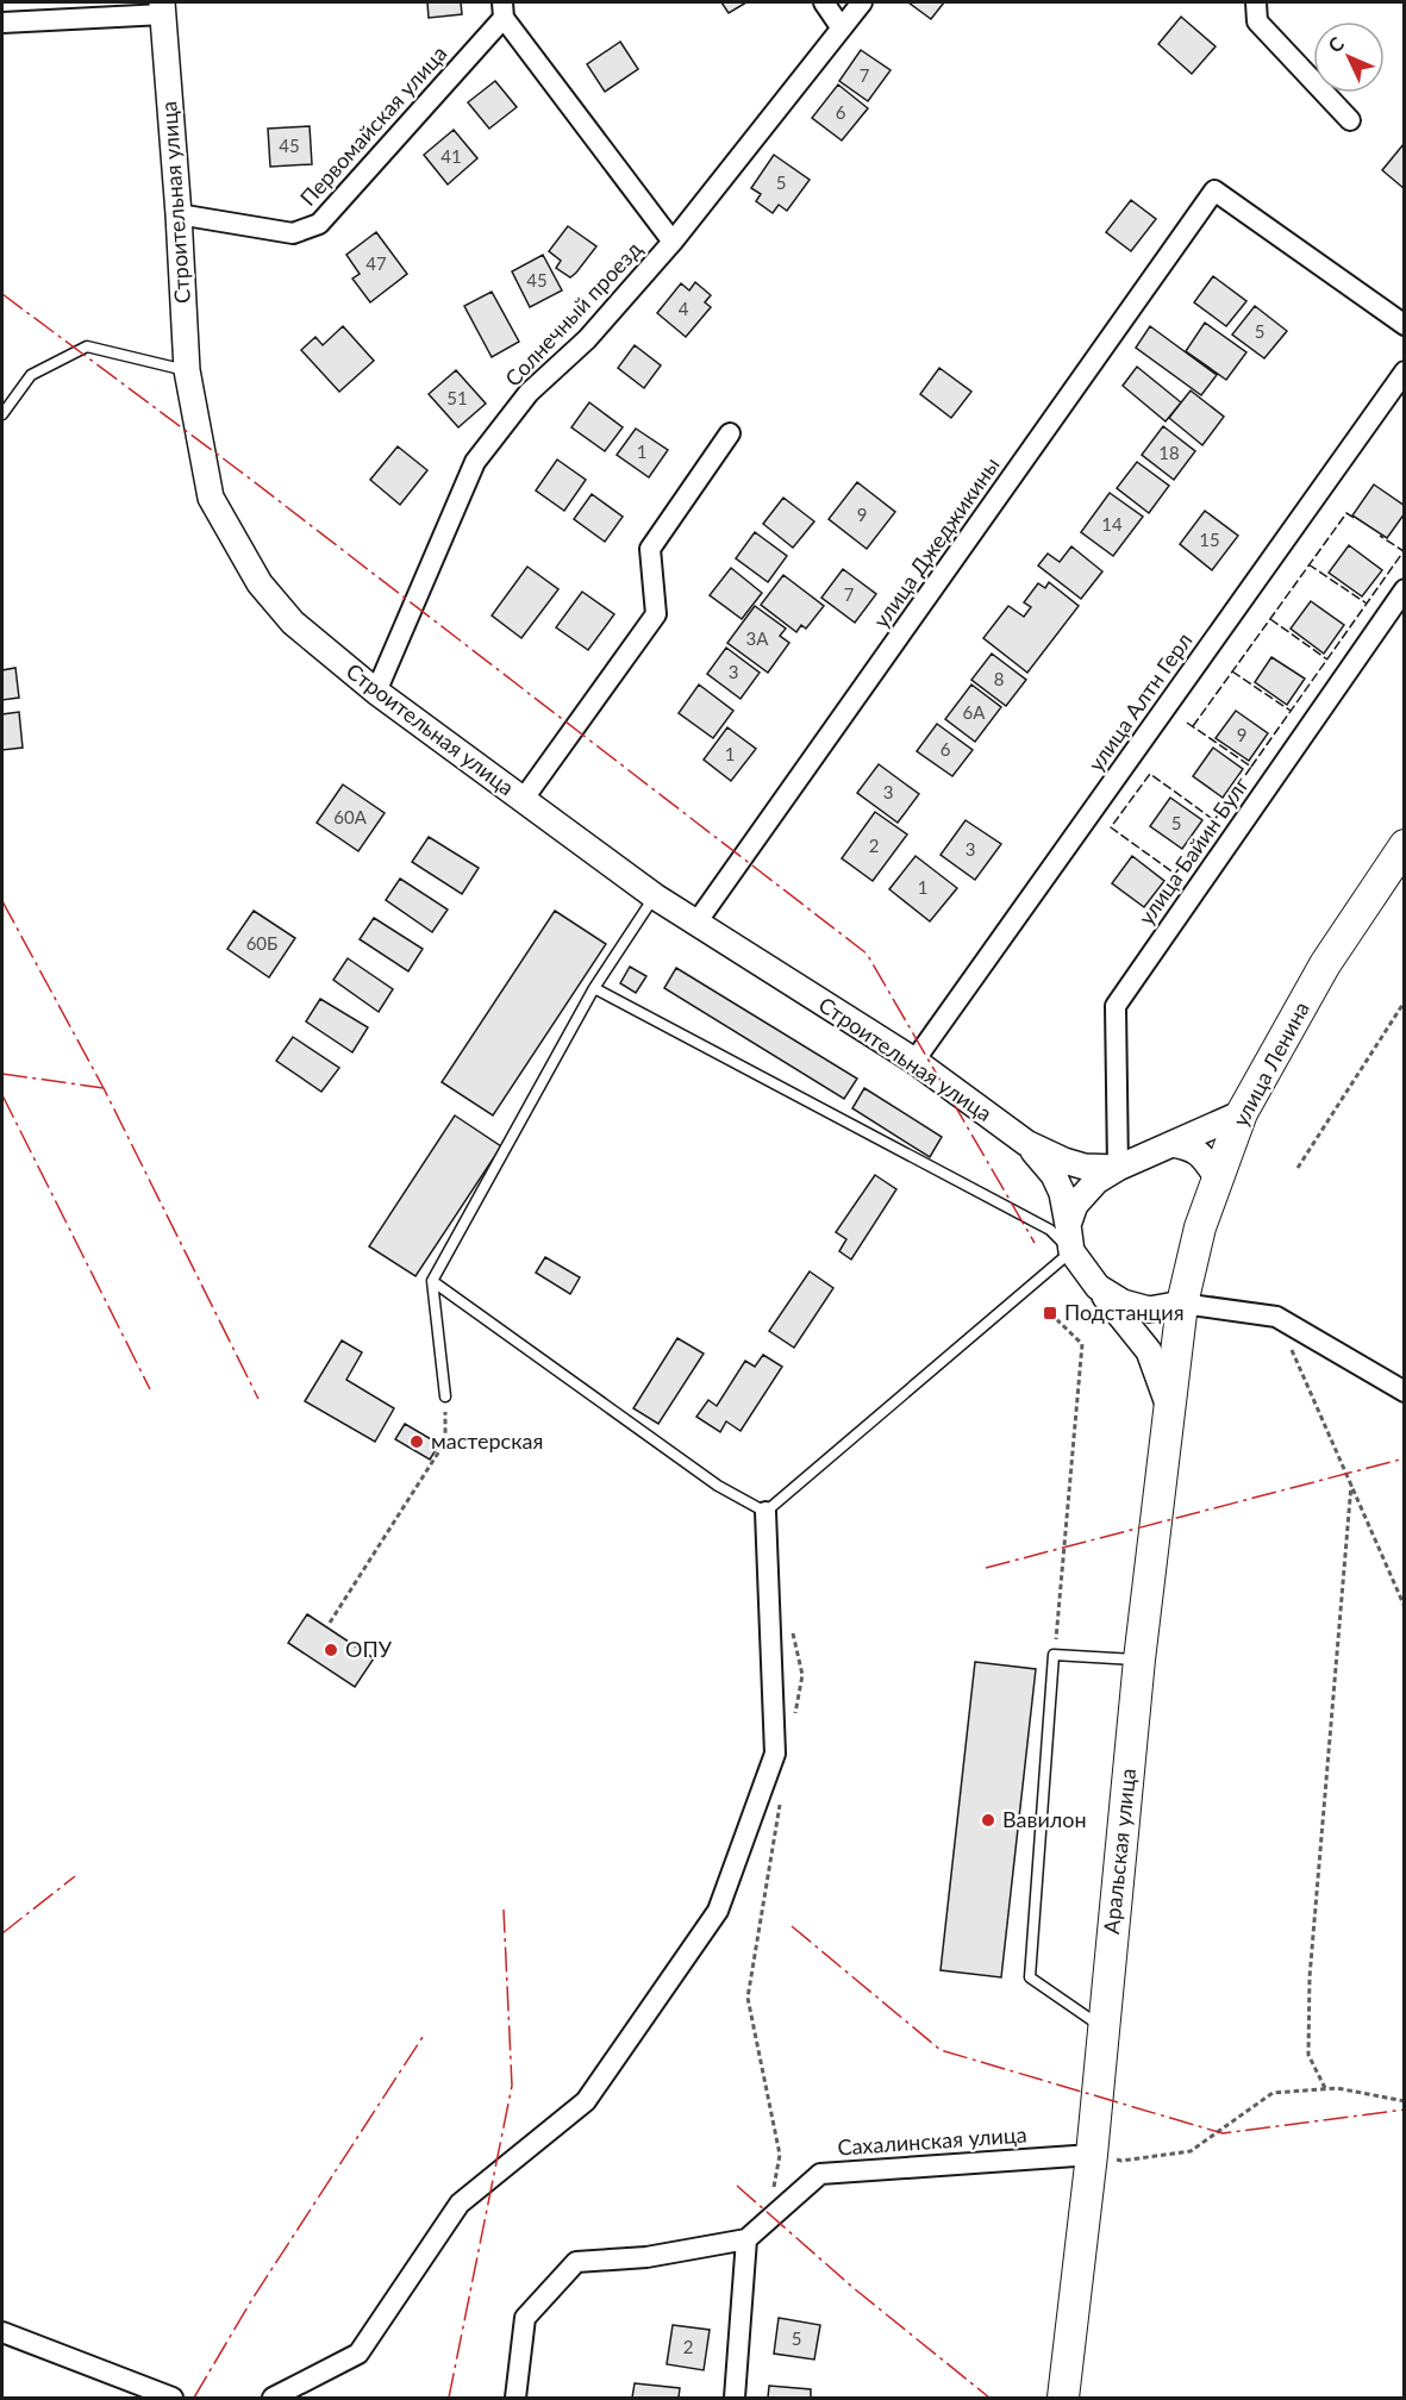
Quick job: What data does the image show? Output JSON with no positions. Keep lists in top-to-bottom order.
{
  "streets": {
    "main road": ["улица Ленина", "Аральская улица"],
    "street": [
      "Первомайская улица",
      "Строительная улица",
      "Солнечный проезд",
      "улица Джеджикины",
      "улица Алтн Герл",
      "улица Байин Булг",
      "Сахалинская улица"
    ]
  },
  "crossings": [
    ["Первомайская улица", "Строительная улица"],
    ["Первомайская улица", "Солнечный проезд"],
    ["Строительная улица", "Солнечный проезд"],
    ["Строительная улица", "улица Джеджикины"],
    ["Строительная улица", "улица Алтн Герл"],
    ["Строительная улица", "улица Байин Булг"],
    ["Строительная улица", "улица Ленина"],
    ["Строительная улица", "Аральская улица"],
    ["улица Байин Булг", "улица Ленина"],
    ["улица Байин Булг", "Аральская улица"],
    ["улица Ленина", "Аральская улица"],
    ["Аральская улица", "Сахалинская улица"]
  ],
  "places": {
    "transit": ["Подстанция"],
    "other": ["мастерская", "ОПУ", "Вавилон"]
  },
  "house_numbers": [
    "7",
    "6",
    "45",
    "41",
    "5",
    "47",
    "45",
    "4",
    "5",
    "51",
    "1",
    "18",
    "9",
    "14",
    "15",
    "7",
    "3А",
    "3",
    "8",
    "6А",
    "9",
    "6",
    "1",
    "3",
    "60А",
    "5",
    "2",
    "3",
    "1",
    "60Б",
    "5",
    "2"
  ],
  "north": "top left"
}
